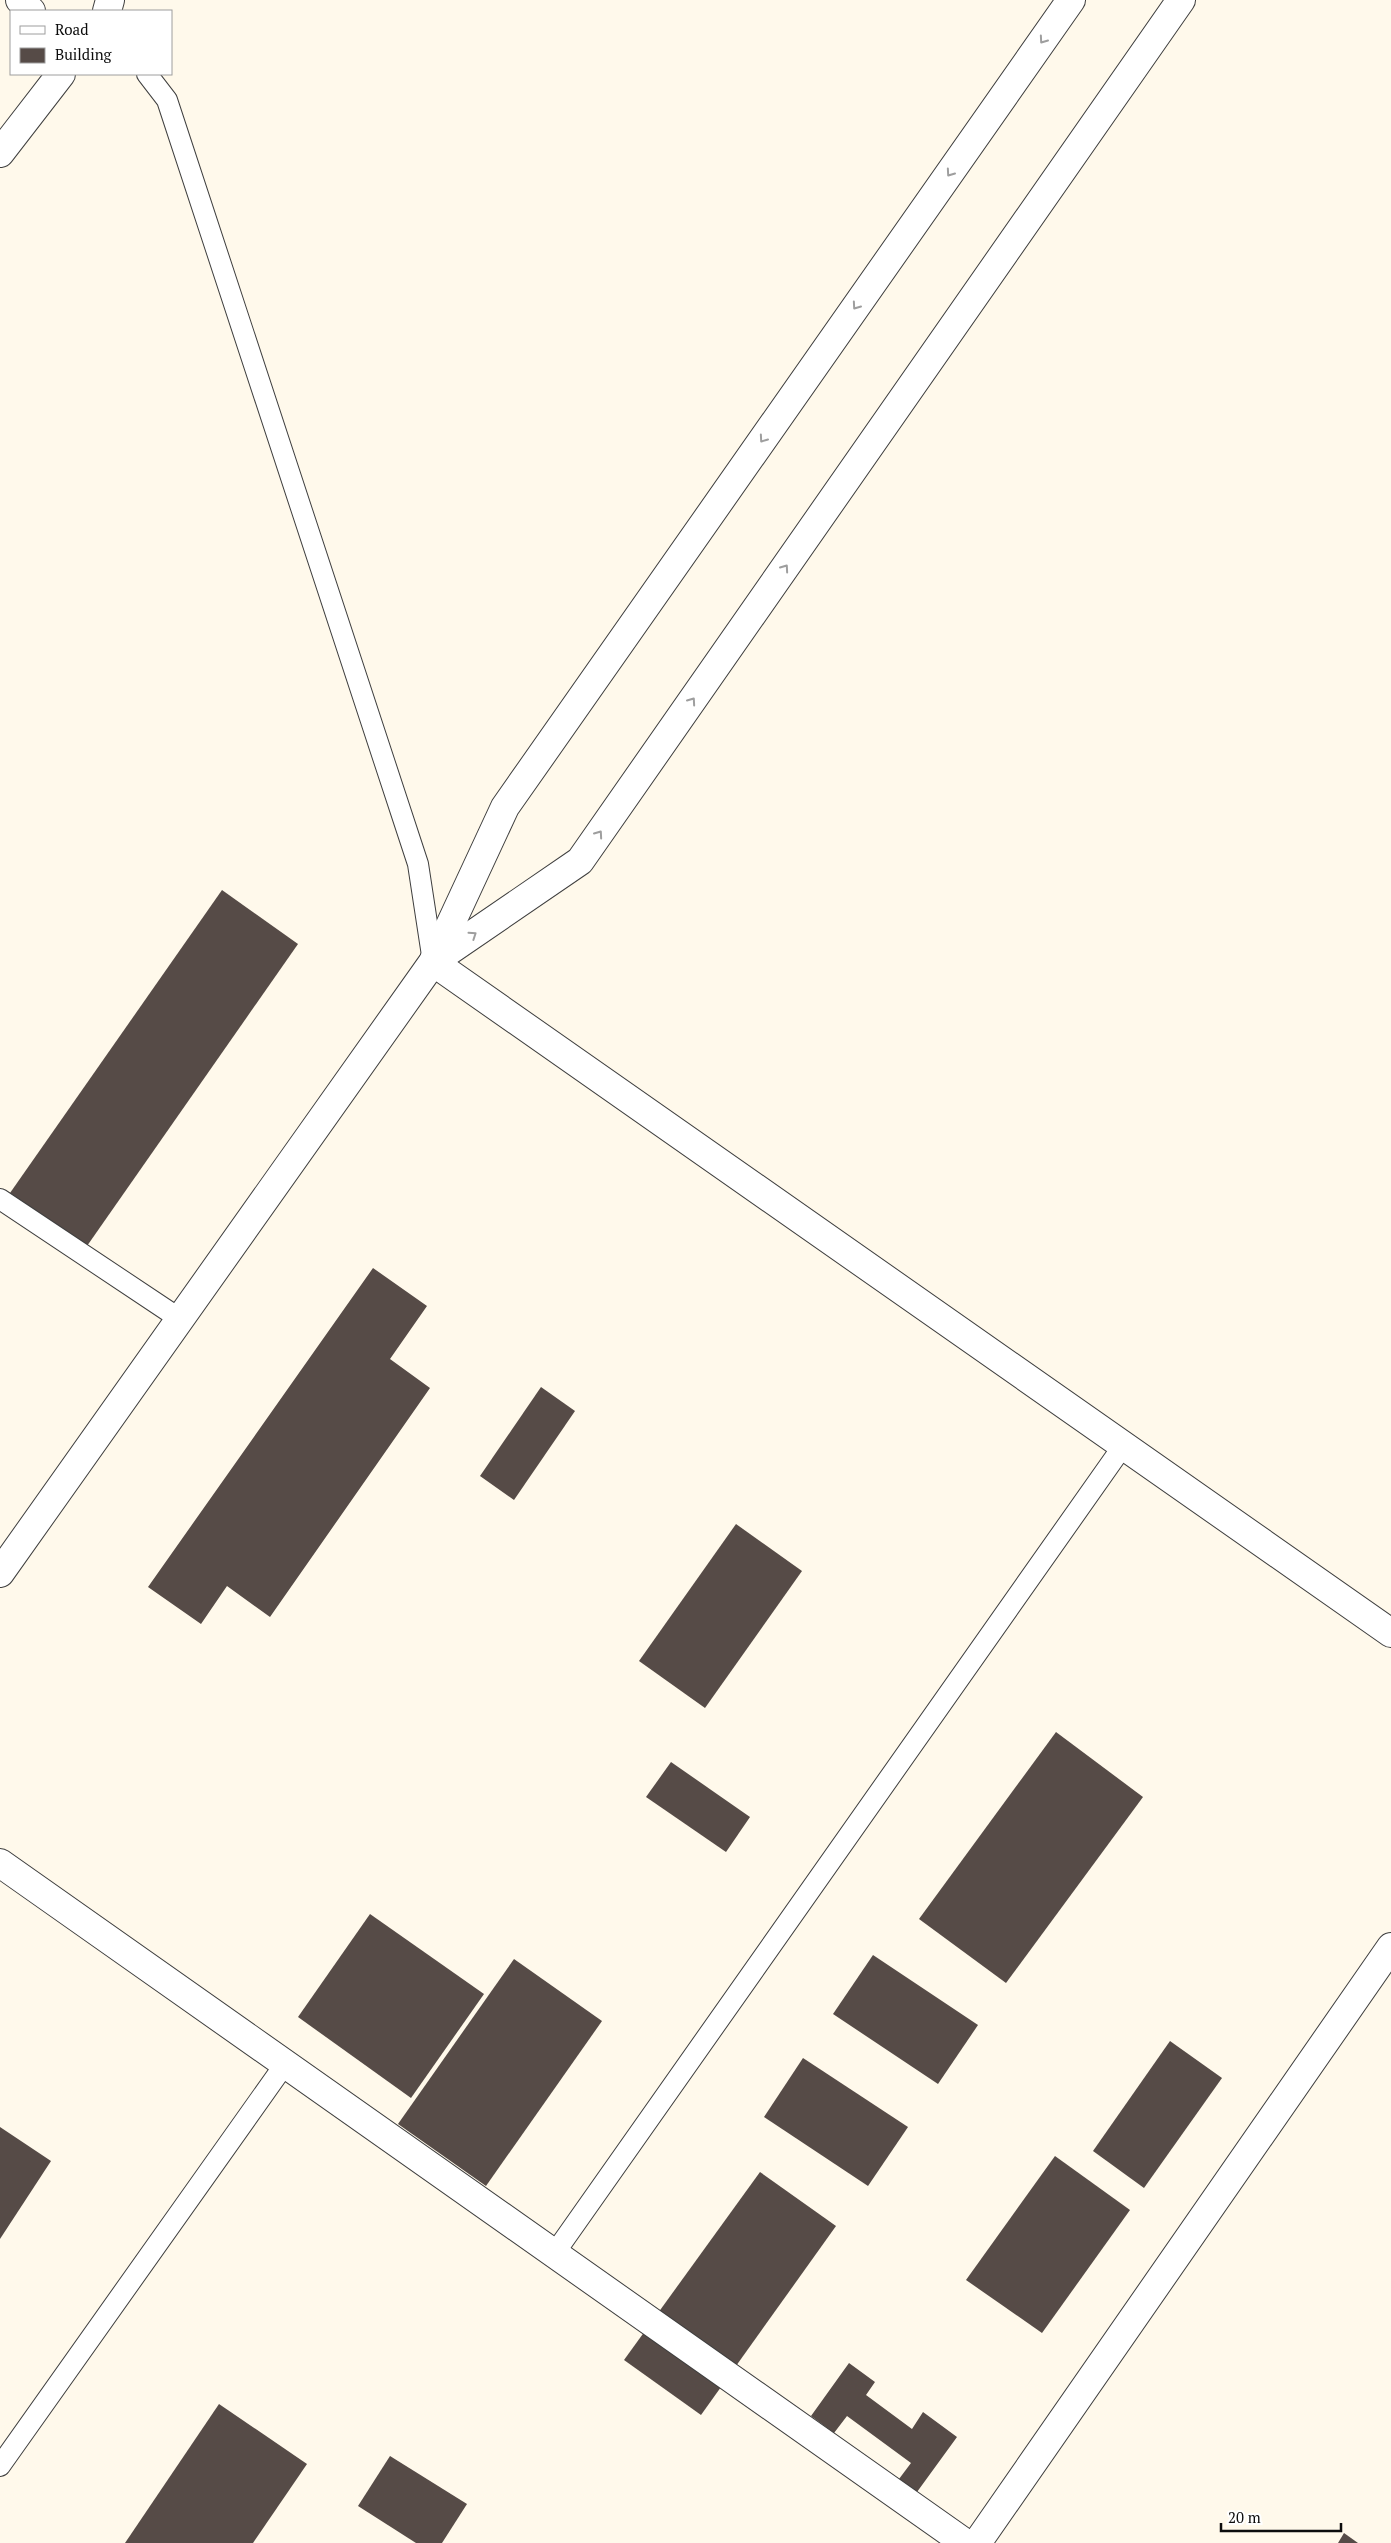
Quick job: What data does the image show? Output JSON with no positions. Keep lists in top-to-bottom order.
{
  "legend": ["Road", "Building"],
  "scale_bar": "20 m"
}
